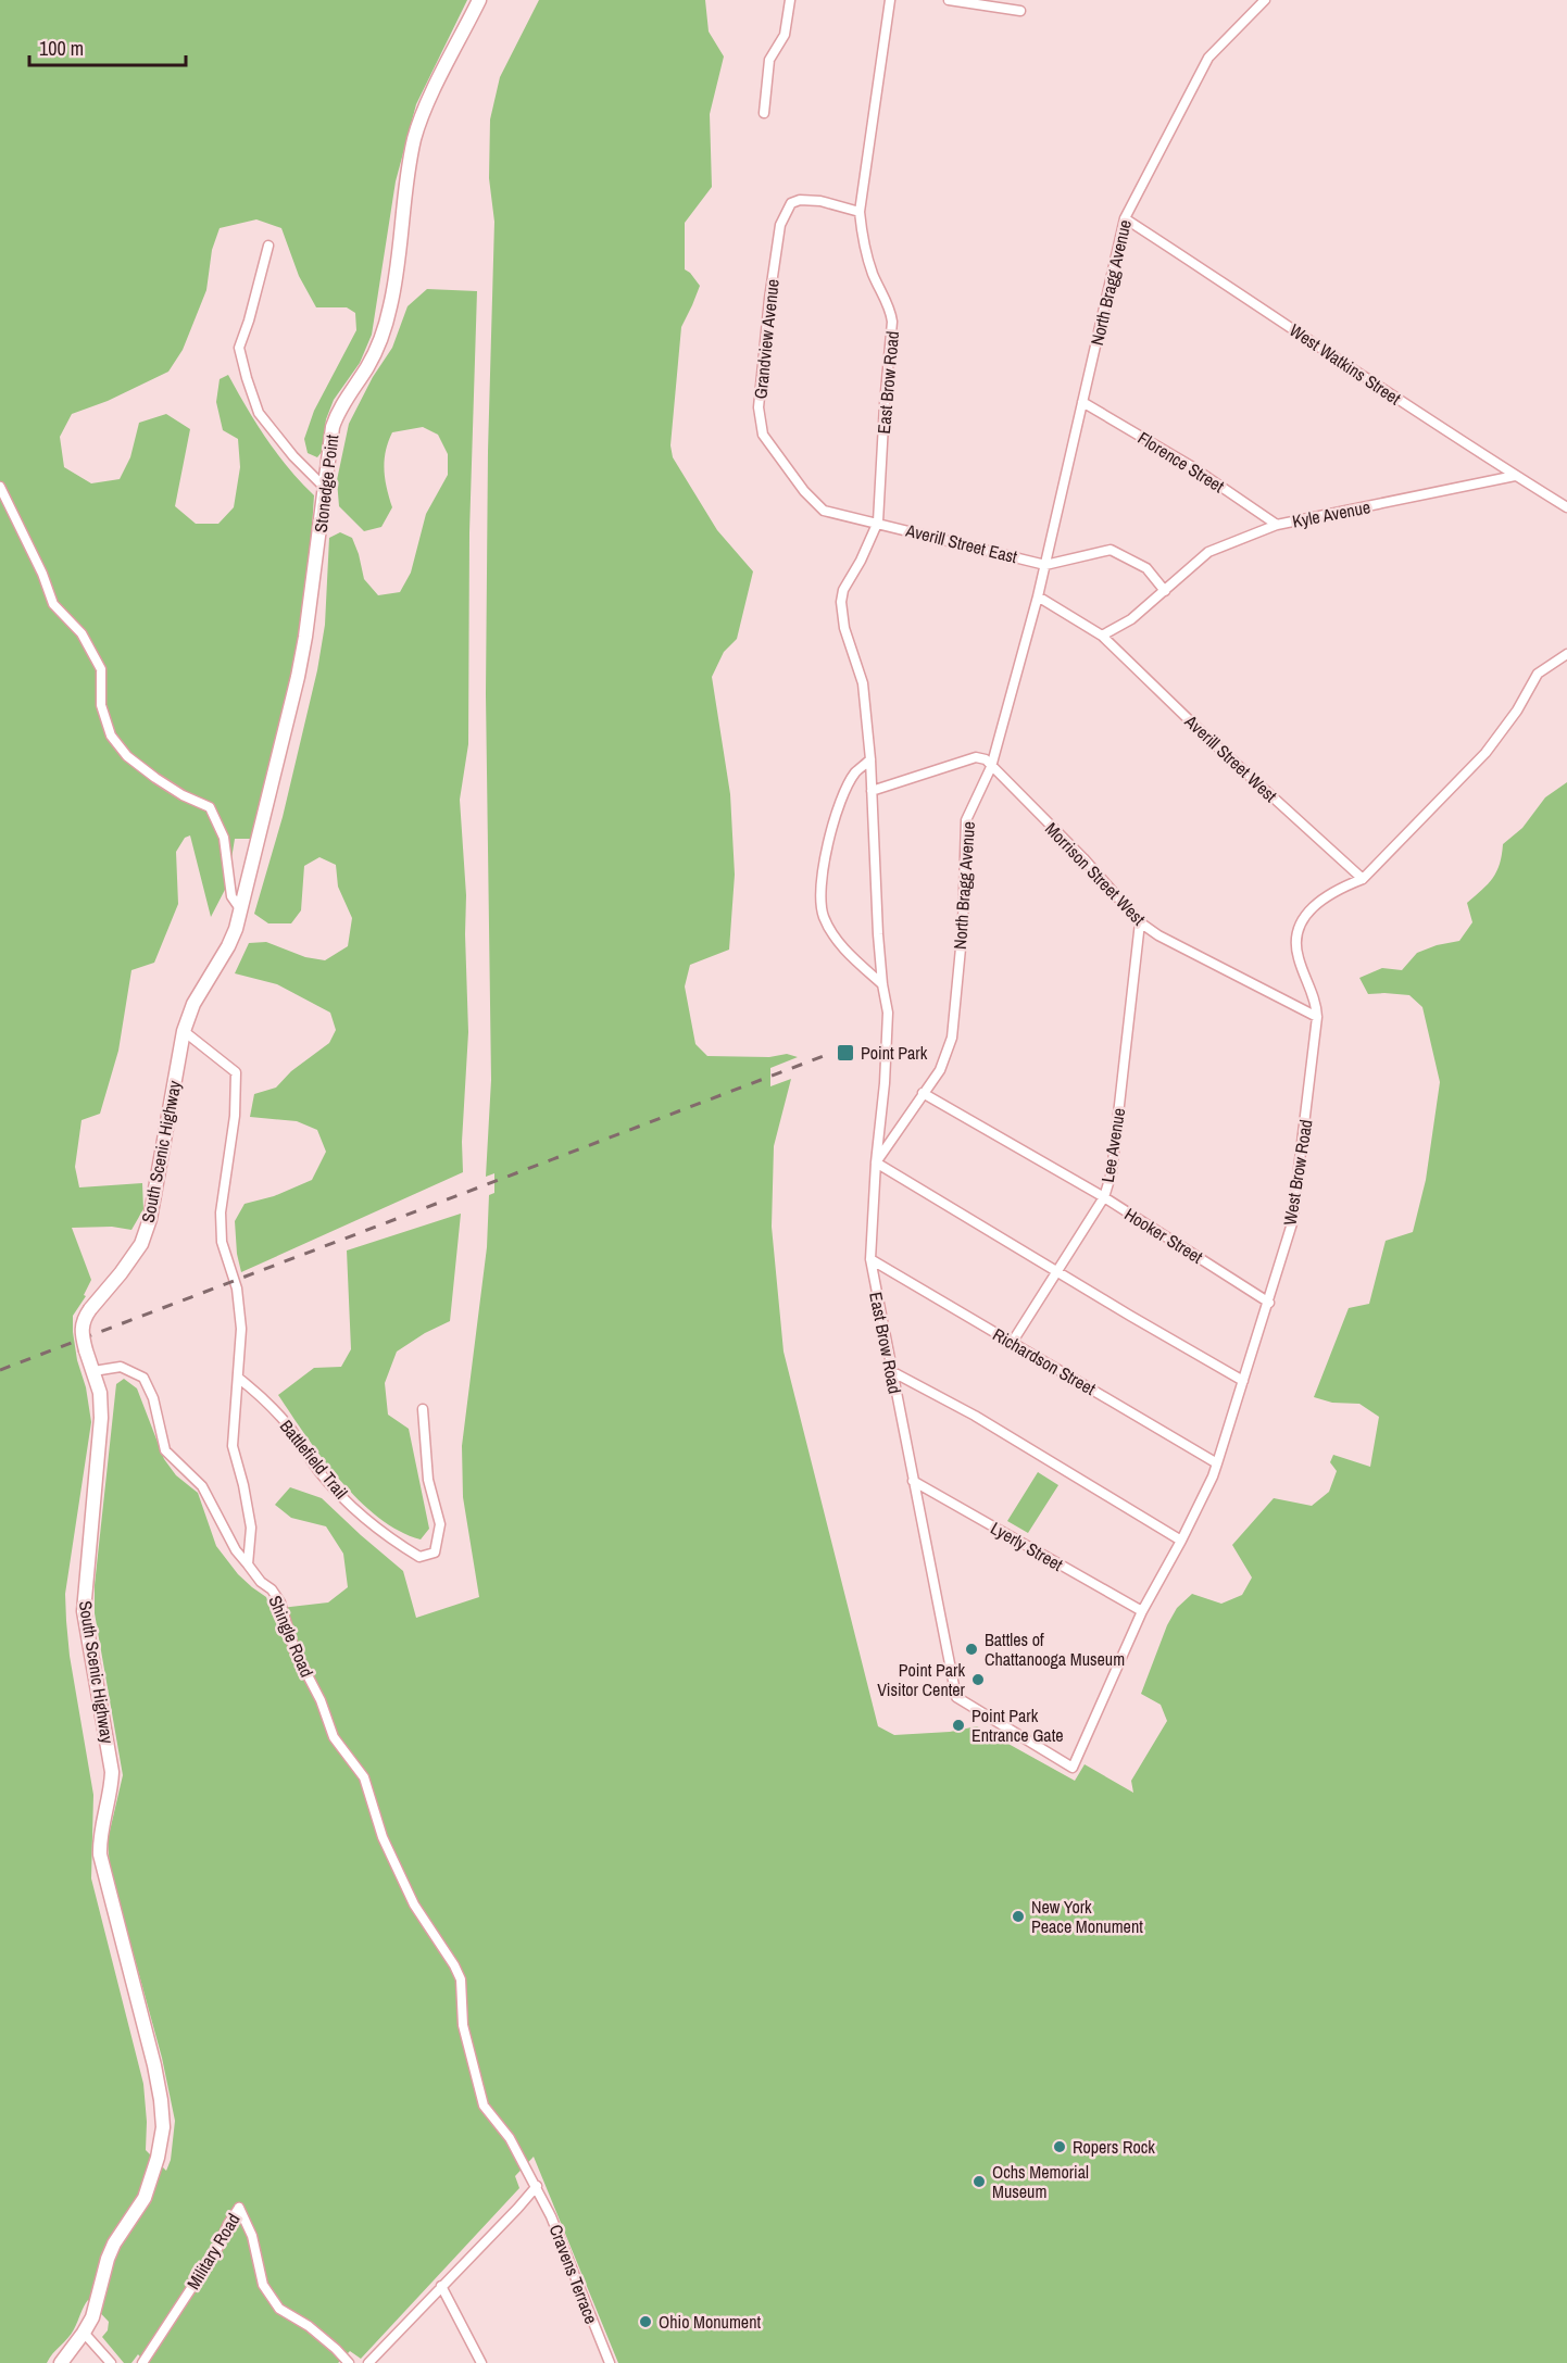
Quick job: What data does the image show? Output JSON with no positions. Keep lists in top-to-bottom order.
{
  "streets": {
    "main road": ["Stonedge Point", "South Scenic Highway"],
    "street": [
      "North Bragg Avenue",
      "Grandview Avenue",
      "West Watkins Street",
      "East Brow Road",
      "Florence Street",
      "Kyle Avenue",
      "Averill Street East",
      "Averill Street West",
      "Morrison Street West",
      "Lee Avenue",
      "West Brow Road",
      "Hooker Street",
      "Richardson Street",
      "Battlefield Trail",
      "Lyerly Street",
      "Shingle Road",
      "Military Road",
      "Cravens Terrace"
    ]
  },
  "crossings": [
    ["North Bragg Avenue", "West Watkins Street"],
    ["North Bragg Avenue", "East Brow Road"],
    ["North Bragg Avenue", "Florence Street"],
    ["North Bragg Avenue", "Averill Street East"],
    ["North Bragg Avenue", "Averill Street West"],
    ["North Bragg Avenue", "Morrison Street West"],
    ["North Bragg Avenue", "Hooker Street"],
    ["Grandview Avenue", "East Brow Road"],
    ["Grandview Avenue", "Averill Street East"],
    ["West Watkins Street", "Kyle Avenue"],
    ["East Brow Road", "Averill Street East"],
    ["East Brow Road", "West Brow Road"],
    ["East Brow Road", "Richardson Street"],
    ["East Brow Road", "Lyerly Street"],
    ["Florence Street", "Kyle Avenue"],
    ["Stonedge Point", "South Scenic Highway"],
    ["Kyle Avenue", "Averill Street West"],
    ["Averill Street West", "West Brow Road"],
    ["Morrison Street West", "Lee Avenue"],
    ["Morrison Street West", "West Brow Road"],
    ["Lee Avenue", "Hooker Street"],
    ["Lee Avenue", "Richardson Street"],
    ["South Scenic Highway", "Shingle Road"],
    ["West Brow Road", "Hooker Street"],
    ["West Brow Road", "Richardson Street"],
    ["West Brow Road", "Lyerly Street"],
    ["Shingle Road", "Cravens Terrace"]
  ],
  "places": {
    "transit": ["Point Park"],
    "other": [
      "Battles of Chattanooga Museum",
      "Point Park Visitor Center",
      "Point Park Entrance Gate",
      "New York Peace Monument",
      "Ropers Rock",
      "Ochs Memorial Museum",
      "Ohio Monument"
    ]
  },
  "scale_bar": "100 m"
}
